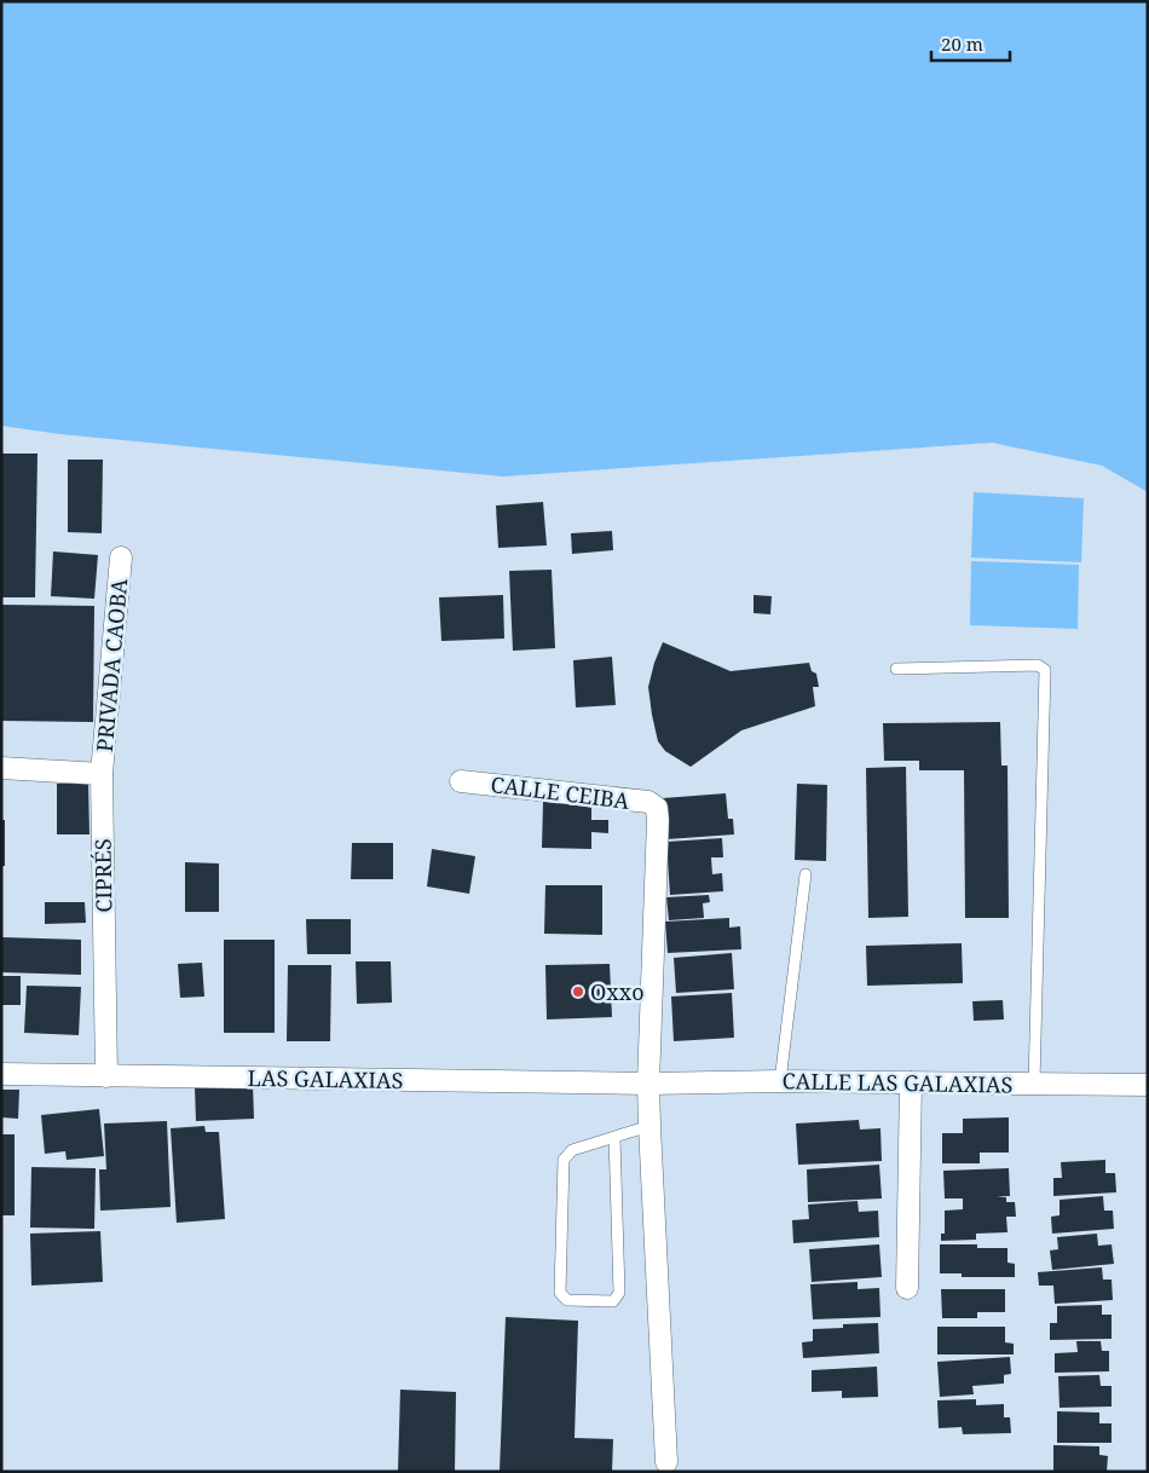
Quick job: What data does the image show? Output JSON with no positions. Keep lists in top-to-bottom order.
{
  "streets": {
    "street": [
      "PRIVADA CAOBA",
      "CALLE CEIBA",
      "CIPRÉS",
      "LAS GALAXIAS",
      "CALLE LAS GALAXIAS"
    ]
  },
  "crossings": [
    ["PRIVADA CAOBA", "CIPRÉS"],
    ["CALLE CEIBA", "LAS GALAXIAS"],
    ["CALLE CEIBA", "CALLE LAS GALAXIAS"],
    ["CIPRÉS", "LAS GALAXIAS"],
    ["LAS GALAXIAS", "CALLE LAS GALAXIAS"]
  ],
  "places": ["Oxxo"],
  "scale_bar": "20 m"
}
